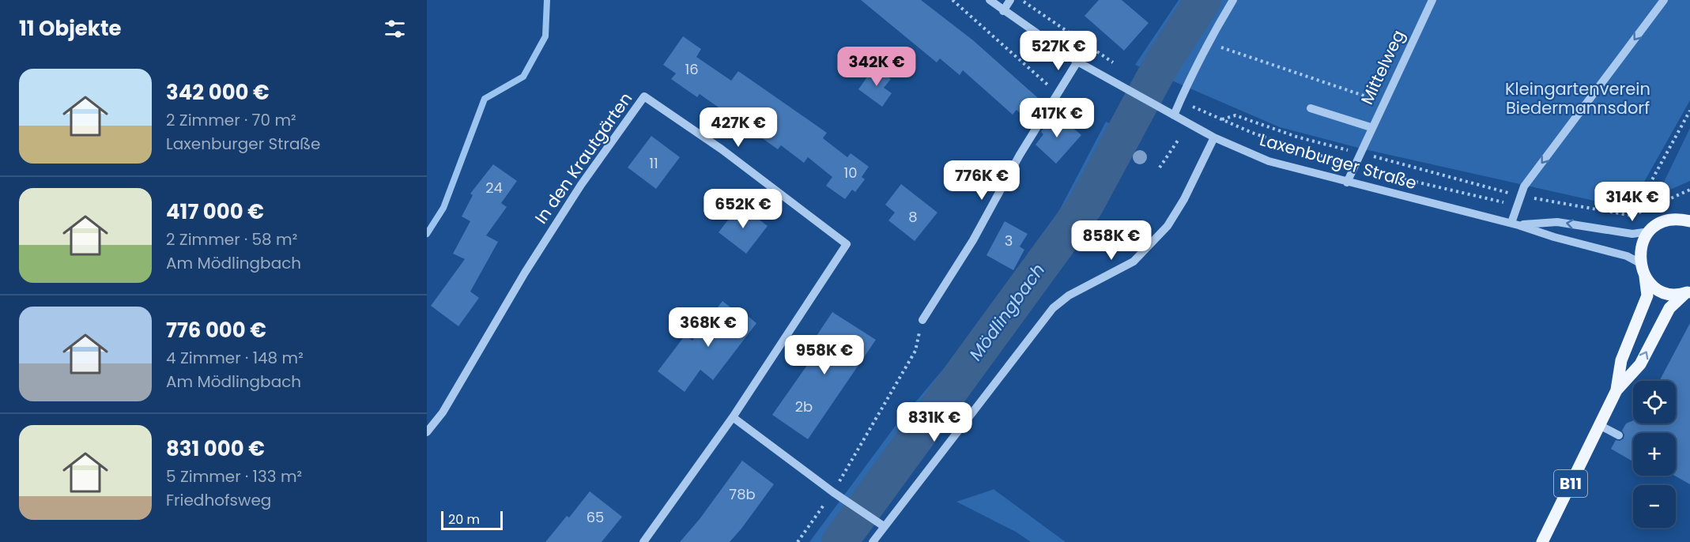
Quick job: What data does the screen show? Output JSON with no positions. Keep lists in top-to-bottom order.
{
  "streets": {
    "main road": ["B11"],
    "street": ["Mittelweg", "In den Krautgärten", "Laxenburger Straße"]
  },
  "crossings": [
    ["Mittelweg", "Laxenburger Straße"],
    ["Laxenburger Straße", "B11"]
  ],
  "water": ["Mödlingbach"],
  "parks": ["Kleingartenverein Biedermannsdorf"],
  "house_numbers": [
    "16",
    "11",
    "10",
    "24",
    "8",
    "3",
    "2b",
    "78b",
    "65"
  ],
  "scale_bar": "20 m",
  "page": {
    "heading": "11 Objekte",
    "price": [
      "527K €",
      "342K €",
      "417K €",
      "427K €",
      "776K €",
      "314K €",
      "652K €",
      "858K €",
      "368K €",
      "958K €",
      "831K €"
    ],
    "list": [
      {
        "name": "342 000 €",
        "note": "2 Zimmer · 70 m² · Laxenburger Straße"
      },
      {
        "name": "417 000 €",
        "note": "2 Zimmer · 58 m² · Am Mödlingbach"
      },
      {
        "name": "776 000 €",
        "note": "4 Zimmer · 148 m² · Am Mödlingbach"
      },
      {
        "name": "831 000 €",
        "note": "5 Zimmer · 133 m² · Friedhofsweg"
      }
    ],
    "map_buttons": ["+", "−"],
    "scale": "20 m"
  }
}
